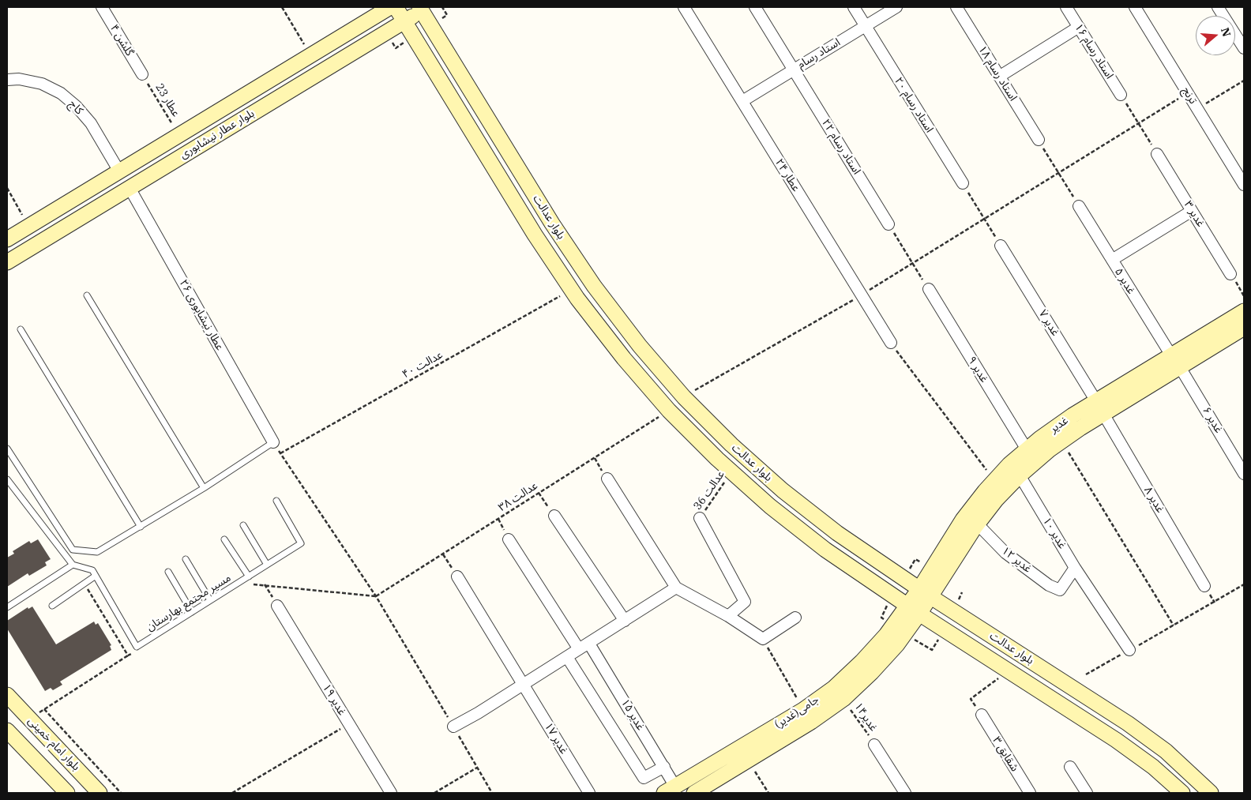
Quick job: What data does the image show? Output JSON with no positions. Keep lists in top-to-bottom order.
{
  "streets": {
    "street": [
      "گلشن ۴",
      "استاد رسام ۱۶",
      "استاد رسام",
      "استاد رسام ۱۸",
      "ترنج",
      "استاد رسام ۲۰",
      "کاج",
      "بلوار عطار نیشابوری",
      "استاد رسام ۲۲",
      "عطار ۲۴",
      "غدیر ۳",
      "بلوار عدالت",
      "غدیر ۵",
      "عطار نیشابوری ۲۶",
      "غدیر ۷",
      "غدیر ۹",
      "غدیر ۶",
      "غدیر",
      "غدیر ۸",
      "غدیر ۱۰",
      "غدیر ۱۲",
      "غدیر ۱۹",
      "جامی(غدیر)",
      "غدیر ۱۵",
      "غدیر ۱۷",
      "بلوار امام خمینی",
      "شقایق ۳"
    ],
    "lane": ["مسیر مجتمع بهارستان"],
    "path": [
      "عطار 23",
      "عدالت ۴۰",
      "عدالت 36",
      "عدالت ۳۸",
      "غدیر۱۴"
    ]
  },
  "crossings": [
    ["گلشن ۴", "عطار 23"],
    ["استاد رسام", "استاد رسام ۲۰"],
    ["استاد رسام", "استاد رسام ۲۲"],
    ["استاد رسام", "عطار ۲۴"],
    ["عطار 23", "بلوار عطار نیشابوری"],
    ["کاج", "بلوار عطار نیشابوری"],
    ["بلوار عطار نیشابوری", "بلوار عدالت"],
    ["بلوار عطار نیشابوری", "عطار نیشابوری ۲۶"],
    ["بلوار عدالت", "عدالت ۴۰"],
    ["بلوار عدالت", "غدیر"],
    ["بلوار عدالت", "عدالت 36"],
    ["بلوار عدالت", "عدالت ۳۸"],
    ["بلوار عدالت", "جامی(غدیر)"],
    ["غدیر ۵", "غدیر ۶"],
    ["غدیر ۵", "غدیر"],
    ["غدیر ۷", "غدیر"],
    ["غدیر ۷", "غدیر ۸"],
    ["غدیر ۹", "غدیر"],
    ["غدیر ۶", "غدیر"],
    ["غدیر", "غدیر ۸"],
    ["غدیر", "غدیر ۱۰"],
    ["غدیر", "غدیر ۱۲"],
    ["غدیر ۱۰", "غدیر ۱۲"],
    ["جامی(غدیر)", "غدیر ۱۵"],
    ["جامی(غدیر)", "غدیر۱۴"]
  ],
  "north": "right"
}
